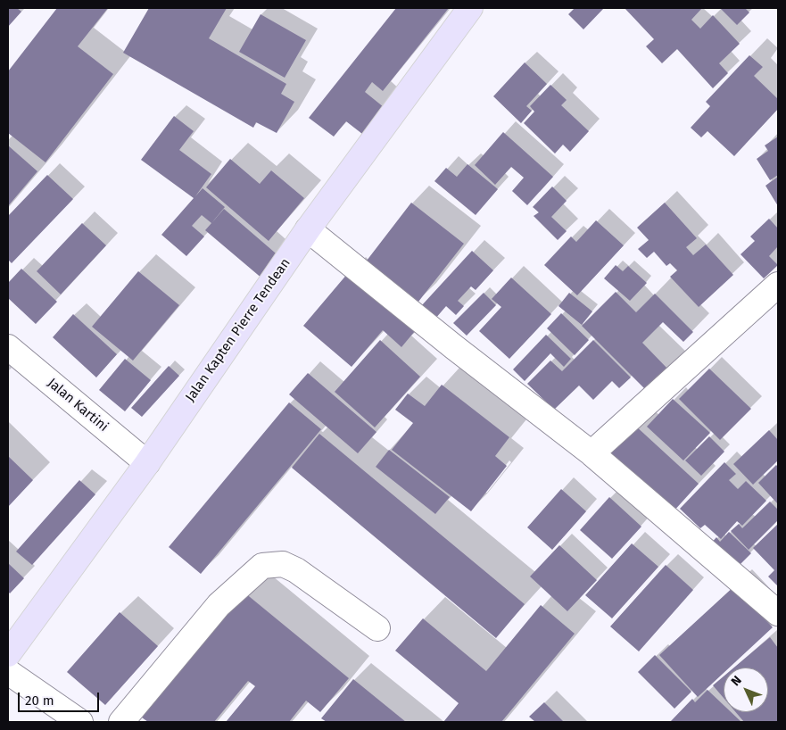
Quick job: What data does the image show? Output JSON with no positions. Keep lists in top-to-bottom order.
{
  "streets": {
    "main road": ["Jalan Kapten Pierre Tendean"],
    "street": ["Jalan Kartini"]
  },
  "crossings": [
    ["Jalan Kapten Pierre Tendean", "Jalan Kartini"]
  ],
  "scale_bar": "20 m",
  "north": "top left"
}
